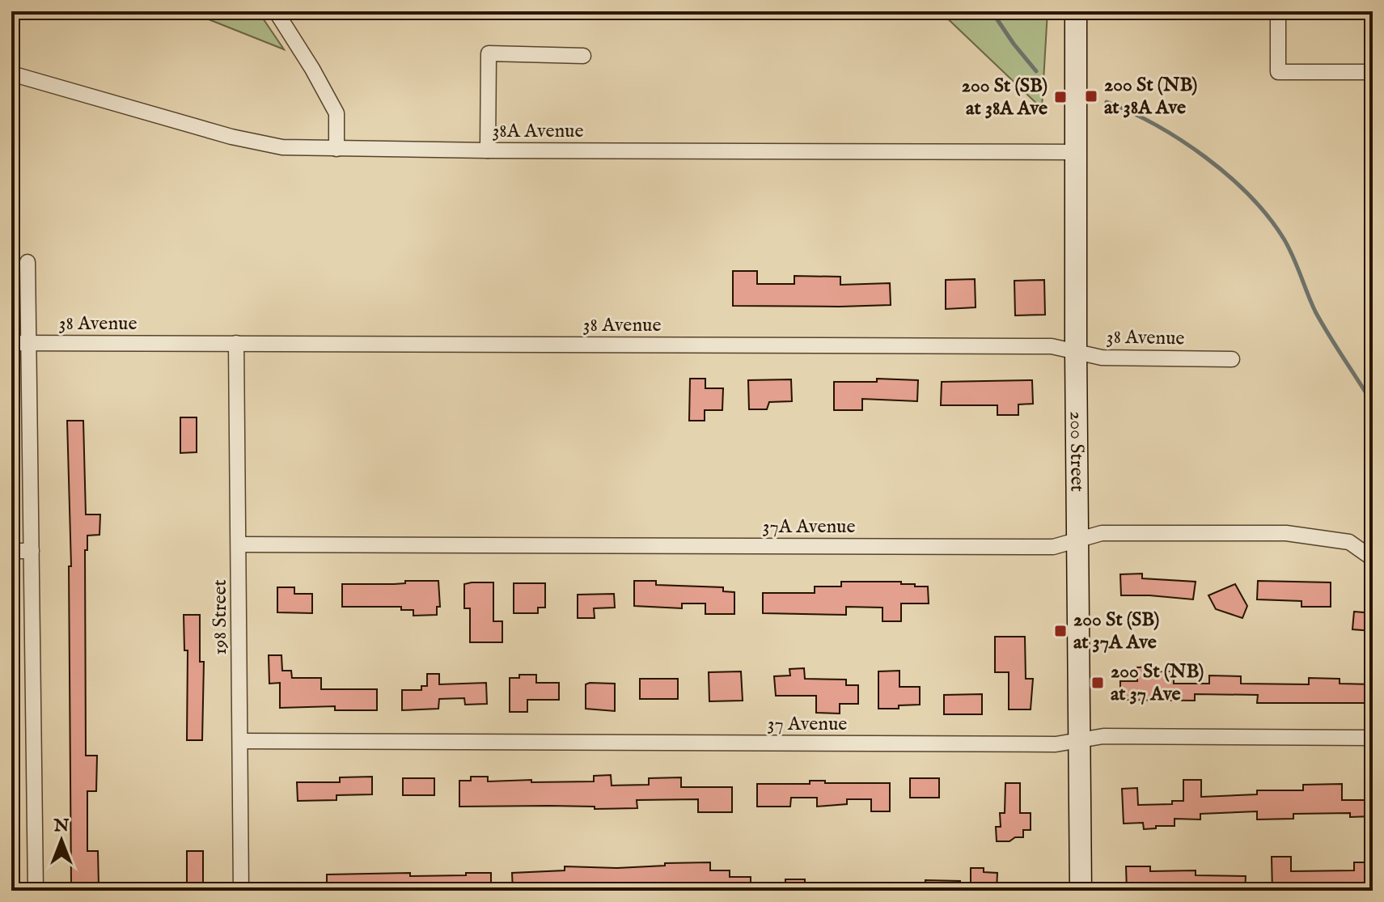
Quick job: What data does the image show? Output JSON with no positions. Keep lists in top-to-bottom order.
{
  "streets": {
    "main road": ["200 Street"],
    "street": [
      "38A Avenue",
      "38 Avenue",
      "37A Avenue",
      "198 Street",
      "37 Avenue"
    ]
  },
  "crossings": [
    ["38A Avenue", "200 Street"],
    ["38 Avenue", "200 Street"],
    ["38 Avenue", "198 Street"],
    ["200 Street", "37A Avenue"],
    ["200 Street", "37 Avenue"],
    ["37A Avenue", "198 Street"],
    ["198 Street", "37 Avenue"]
  ],
  "places": {
    "transit": [
      "200 St (NB) at 38A Ave",
      "200 St (SB) at 38A Ave",
      "200 St (SB) at 37A Ave",
      "200 St (NB) at 37 Ave"
    ]
  },
  "north": "top"
}
